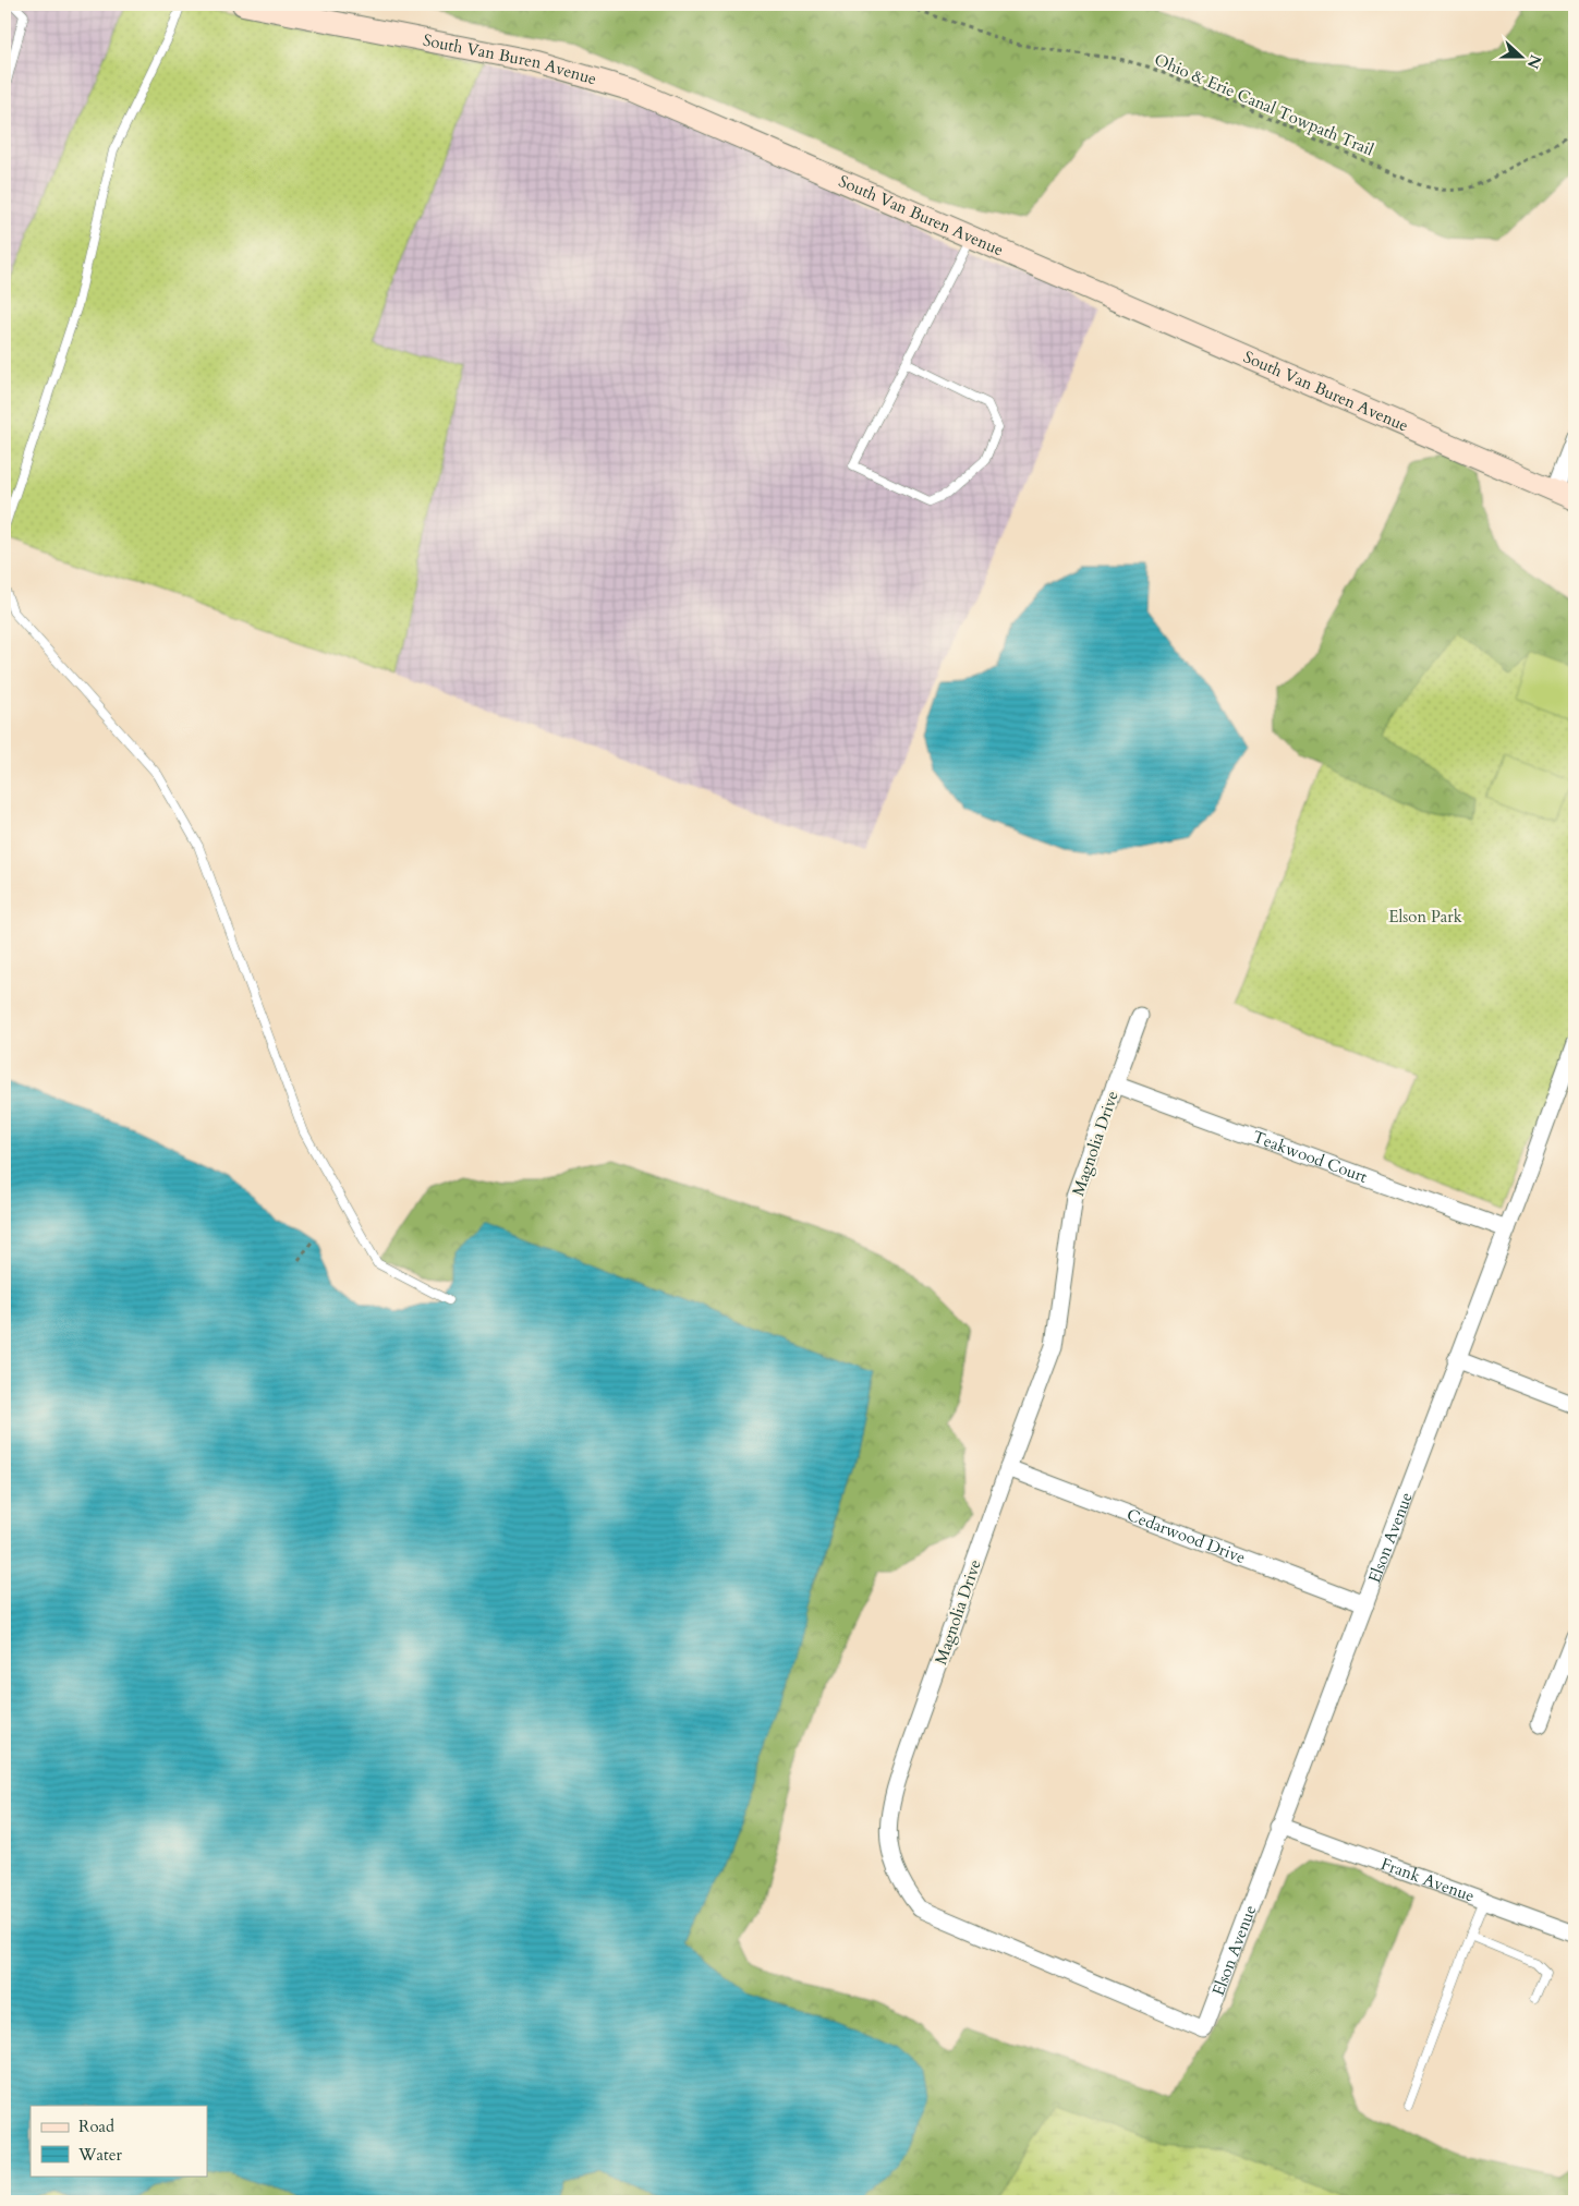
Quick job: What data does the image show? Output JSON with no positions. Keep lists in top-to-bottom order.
{
  "streets": {
    "street": [
      "South Van Buren Avenue",
      "Magnolia Drive",
      "Teakwood Court",
      "Cedarwood Drive",
      "Elson Avenue",
      "Frank Avenue"
    ],
    "path": ["Ohio & Erie Canal Towpath Trail"]
  },
  "crossings": [
    ["Magnolia Drive", "Teakwood Court"],
    ["Magnolia Drive", "Cedarwood Drive"],
    ["Magnolia Drive", "Elson Avenue"],
    ["Teakwood Court", "Elson Avenue"],
    ["Cedarwood Drive", "Elson Avenue"],
    ["Elson Avenue", "Frank Avenue"]
  ],
  "parks": ["Elson Park"],
  "legend": ["Road", "Water"],
  "north": "right"
}
